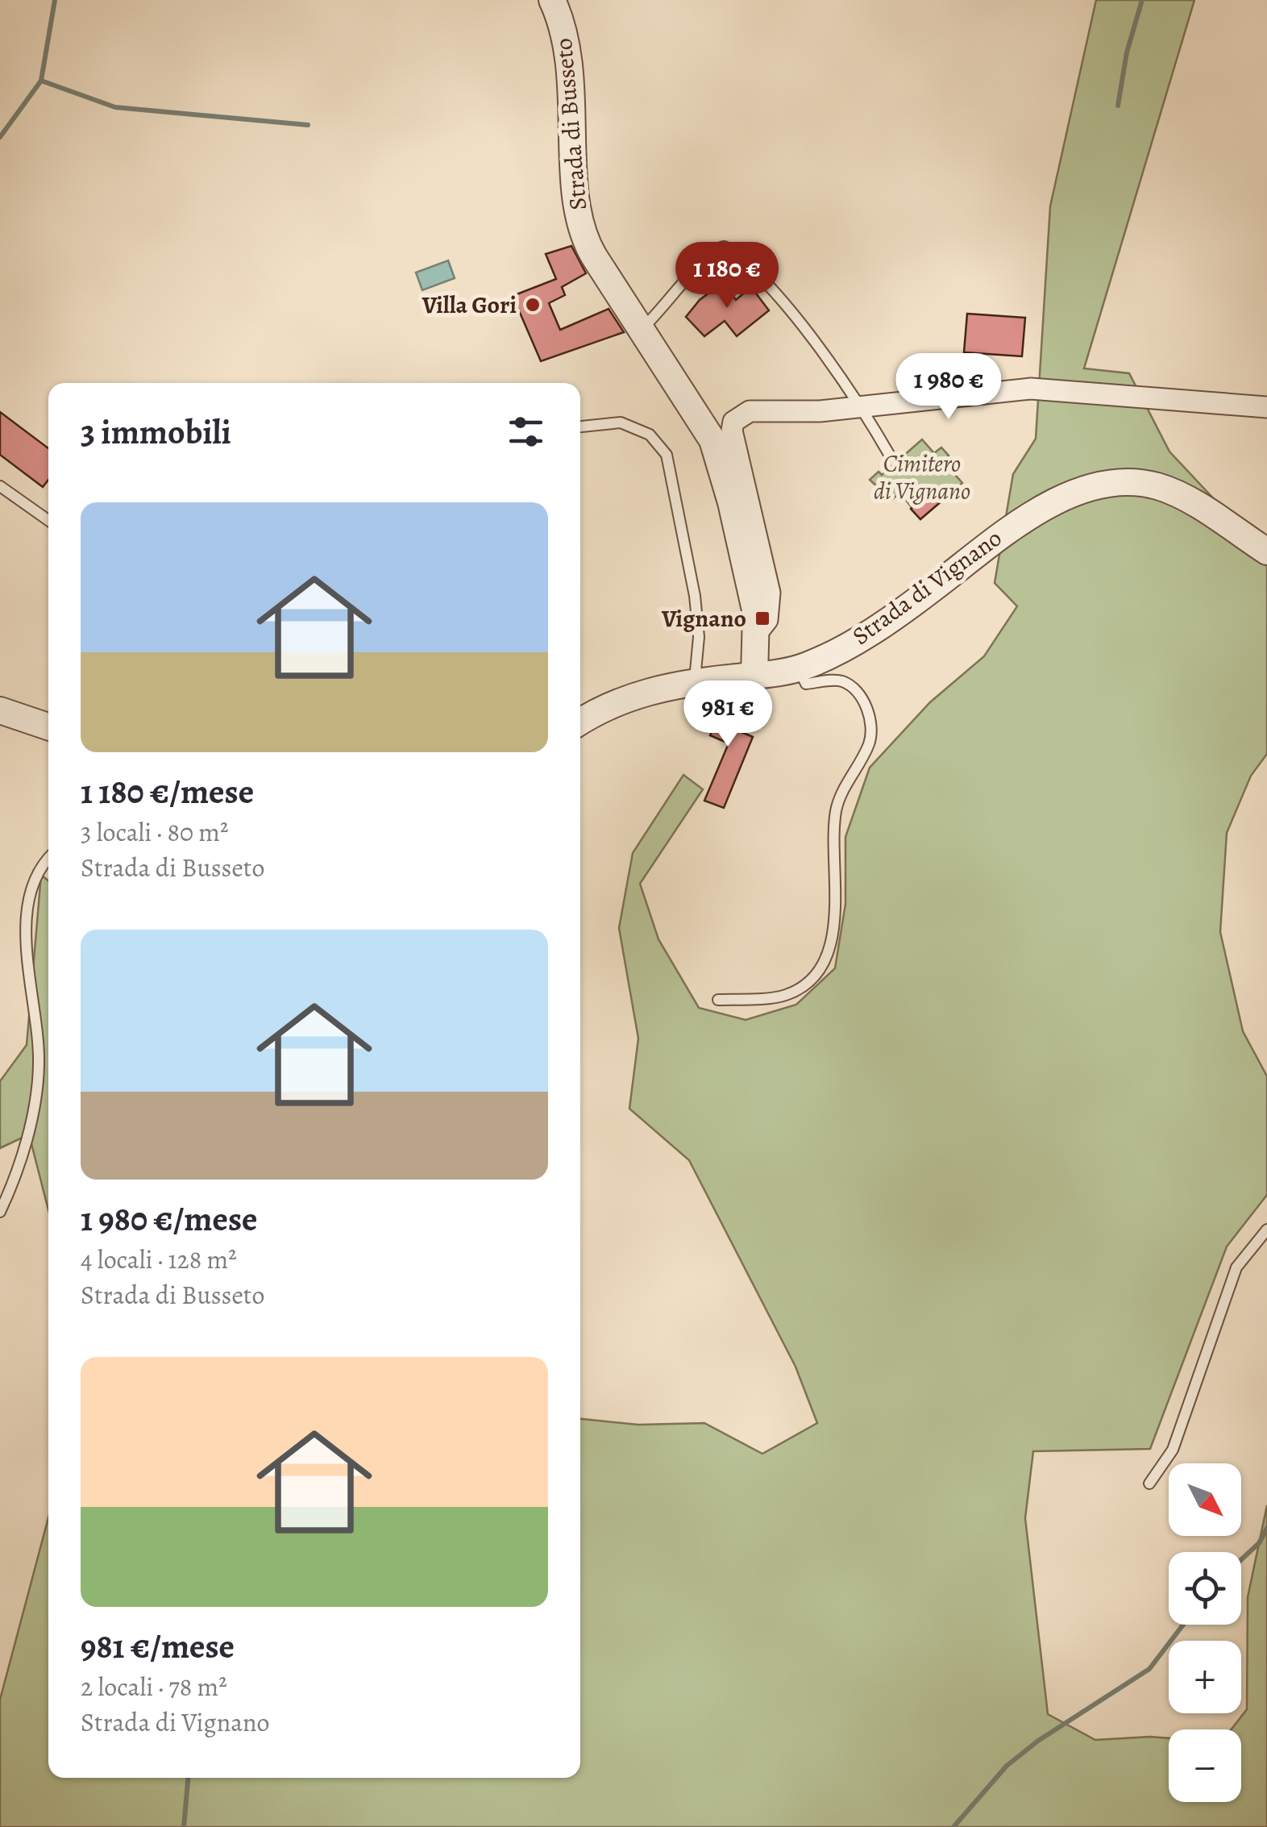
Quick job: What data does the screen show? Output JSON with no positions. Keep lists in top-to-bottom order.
{
  "streets": {
    "street": ["Strada di Busseto", "Strada di Vignano"]
  },
  "crossings": [
    ["Strada di Busseto", "Strada di Vignano"]
  ],
  "parks": ["Cimitero di Vignano"],
  "places": {
    "other": ["Villa Gori"],
    "transit": ["Vignano"]
  },
  "north": "bottom right",
  "page": {
    "price": ["1 180 €", "1 980 €", "981 €"],
    "heading": "3 immobili",
    "list": [
      {
        "name": "1 180 €/mese",
        "note": "3 locali · 80 m² · Strada di Busseto"
      },
      {
        "name": "1 980 €/mese",
        "note": "4 locali · 128 m² · Strada di Busseto"
      },
      {
        "name": "981 €/mese",
        "note": "2 locali · 78 m² · Strada di Vignano"
      }
    ],
    "map_buttons": ["+", "−"]
  }
}
